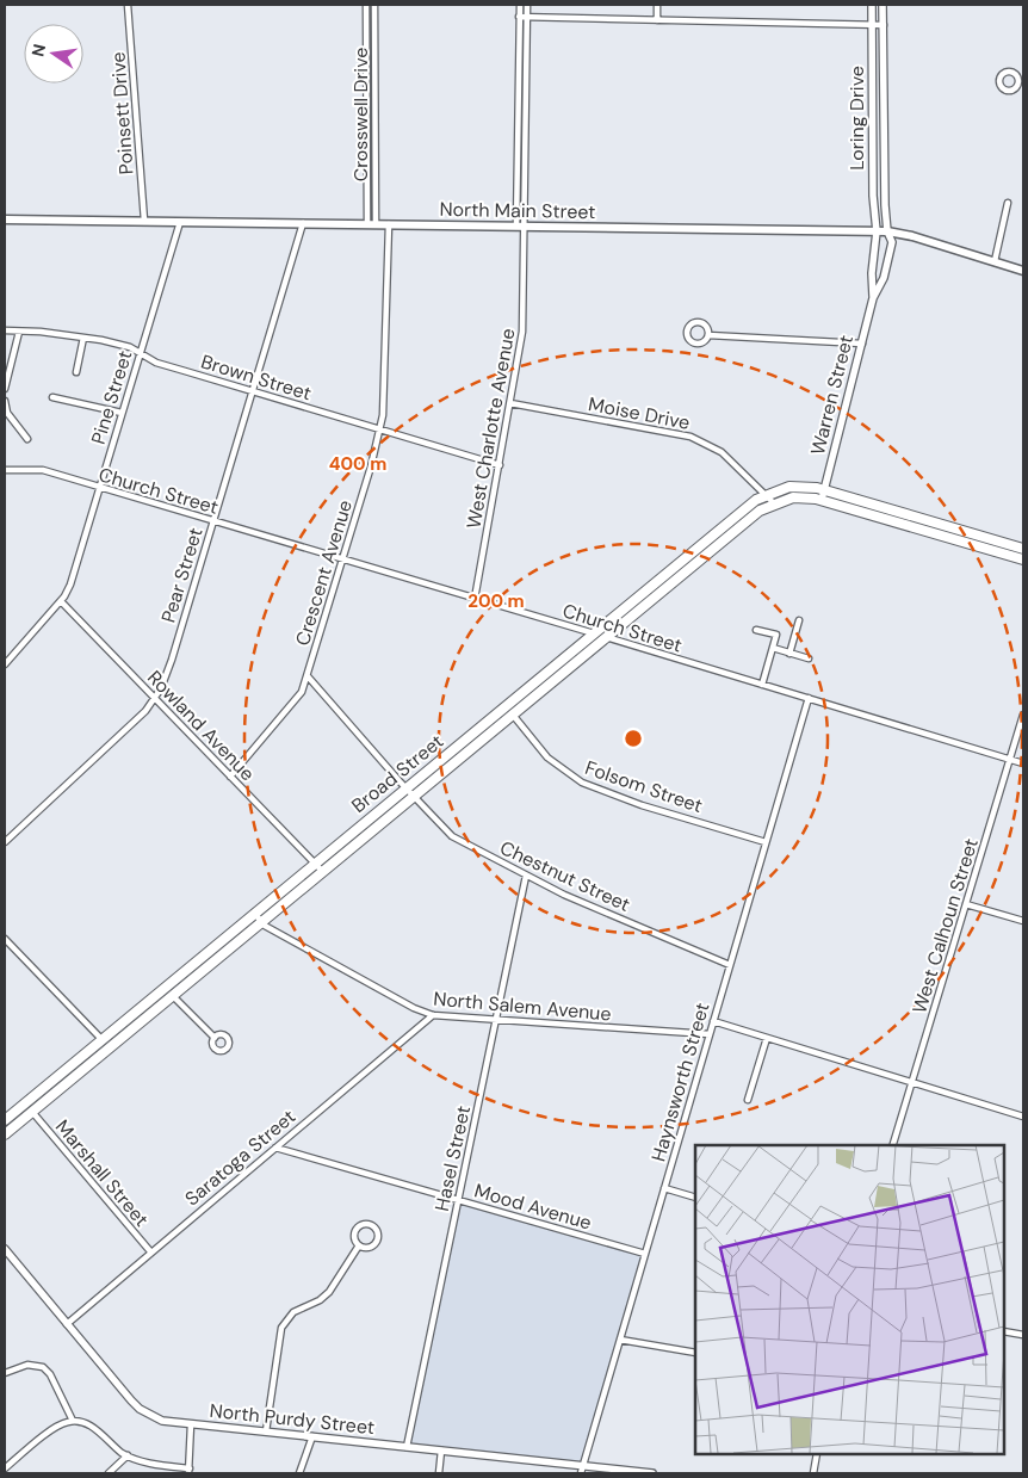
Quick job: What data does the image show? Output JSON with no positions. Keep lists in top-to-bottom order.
{
  "streets": {
    "main road": ["North Main Street", "Broad Street"],
    "street": [
      "Poinsett Drive",
      "Crosswell Drive",
      "Loring Drive",
      "Brown Street",
      "Warren Street",
      "Pine Street",
      "Moise Drive",
      "West Charlotte Avenue",
      "Church Street",
      "Crescent Avenue",
      "Pear Street",
      "Rowland Avenue",
      "Folsom Street",
      "Chestnut Street",
      "West Calhoun Street",
      "North Salem Avenue",
      "Haynsworth Street",
      "Saratoga Street",
      "Hasel Street",
      "Marshall Street",
      "Mood Avenue",
      "North Purdy Street"
    ]
  },
  "crossings": [
    ["Poinsett Drive", "North Main Street"],
    ["Crosswell Drive", "North Main Street"],
    ["Loring Drive", "North Main Street"],
    ["Loring Drive", "Warren Street"],
    ["North Main Street", "Warren Street"],
    ["North Main Street", "Pine Street"],
    ["North Main Street", "West Charlotte Avenue"],
    ["North Main Street", "Crescent Avenue"],
    ["North Main Street", "Pear Street"],
    ["Brown Street", "Pine Street"],
    ["Brown Street", "West Charlotte Avenue"],
    ["Brown Street", "Crescent Avenue"],
    ["Brown Street", "Pear Street"],
    ["Warren Street", "Broad Street"],
    ["Pine Street", "Church Street"],
    ["Pine Street", "Rowland Avenue"],
    ["Moise Drive", "West Charlotte Avenue"],
    ["Moise Drive", "Broad Street"],
    ["West Charlotte Avenue", "Church Street"],
    ["Church Street", "Crescent Avenue"],
    ["Church Street", "Pear Street"],
    ["Church Street", "Broad Street"],
    ["Church Street", "West Calhoun Street"],
    ["Church Street", "Haynsworth Street"],
    ["Crescent Avenue", "Broad Street"],
    ["Crescent Avenue", "Chestnut Street"],
    ["Pear Street", "Rowland Avenue"],
    ["Rowland Avenue", "Broad Street"],
    ["Broad Street", "Folsom Street"],
    ["Broad Street", "Chestnut Street"],
    ["Broad Street", "North Salem Avenue"],
    ["Broad Street", "Marshall Street"],
    ["Folsom Street", "Haynsworth Street"],
    ["Chestnut Street", "Haynsworth Street"],
    ["Chestnut Street", "Hasel Street"],
    ["North Salem Avenue", "Haynsworth Street"],
    ["North Salem Avenue", "Saratoga Street"],
    ["North Salem Avenue", "Hasel Street"],
    ["Haynsworth Street", "Mood Avenue"],
    ["Haynsworth Street", "North Purdy Street"],
    ["Saratoga Street", "Marshall Street"],
    ["Saratoga Street", "Mood Avenue"],
    ["Saratoga Street", "North Purdy Street"],
    ["Hasel Street", "Mood Avenue"],
    ["Hasel Street", "North Purdy Street"]
  ],
  "north": "left",
  "rings": ["400 m", "200 m"]
}
